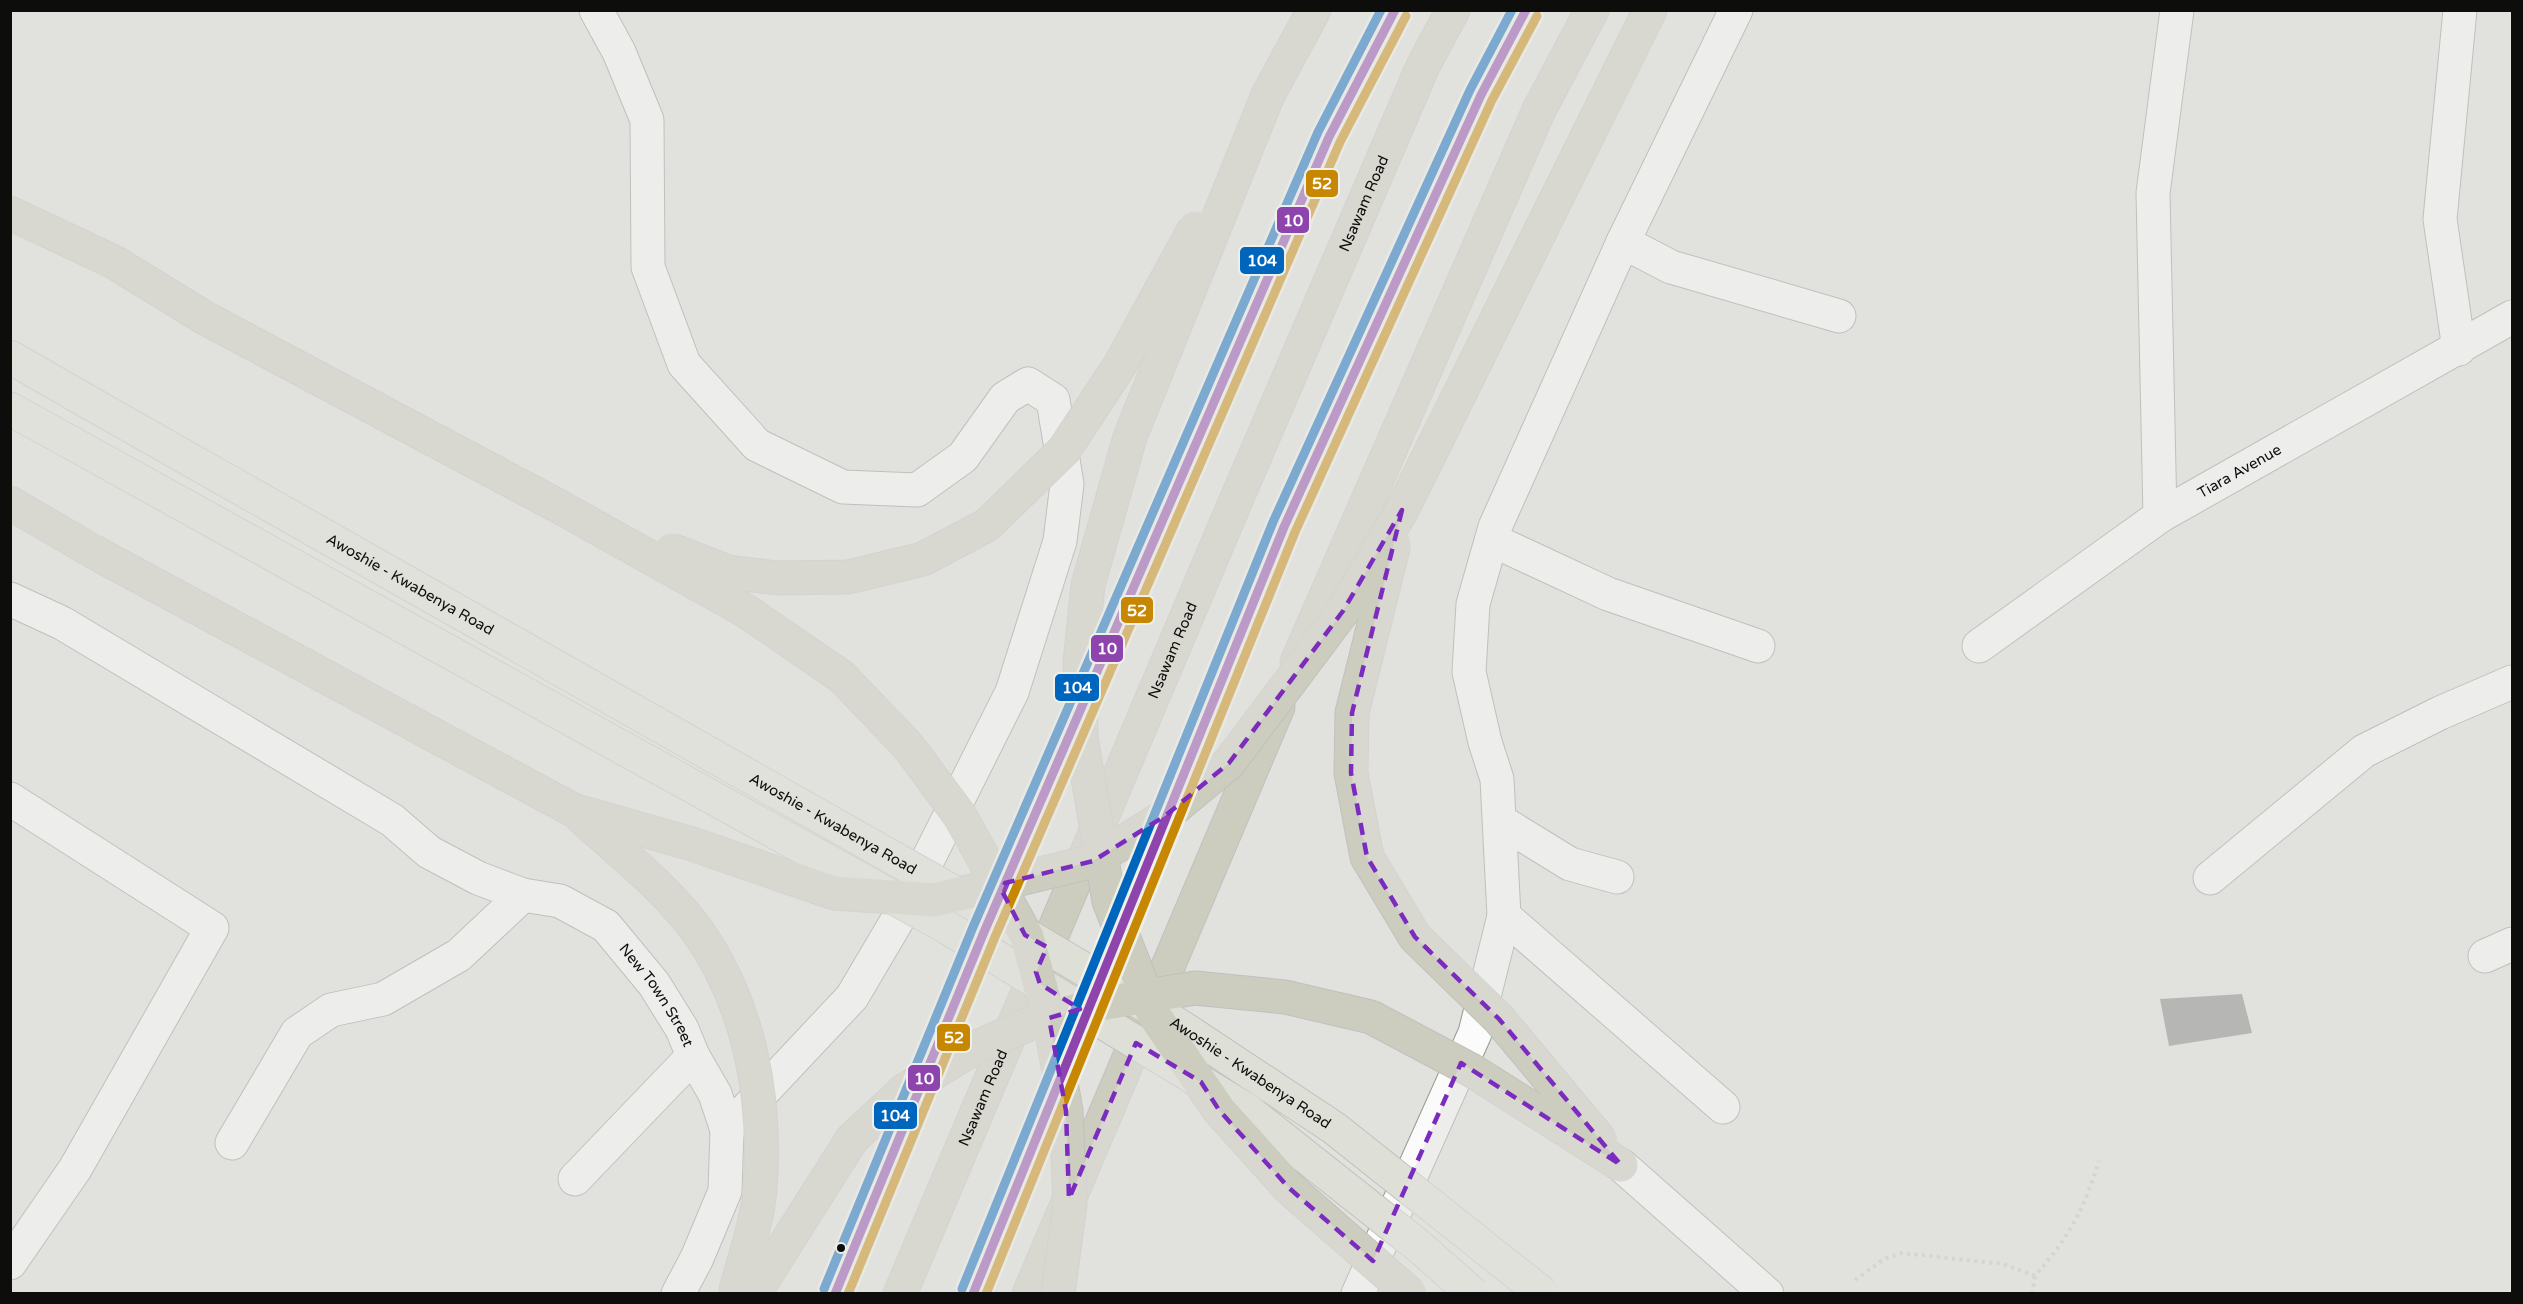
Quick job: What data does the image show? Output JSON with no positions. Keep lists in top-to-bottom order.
{
  "streets": {
    "highway": ["Nsawam Road"],
    "main road": ["Awoshie - Kwabenya Road"],
    "street": ["Tiara Avenue", "New Town Street"]
  },
  "lines": ["transit line 10", "transit line 104", "transit line 52"]
}
